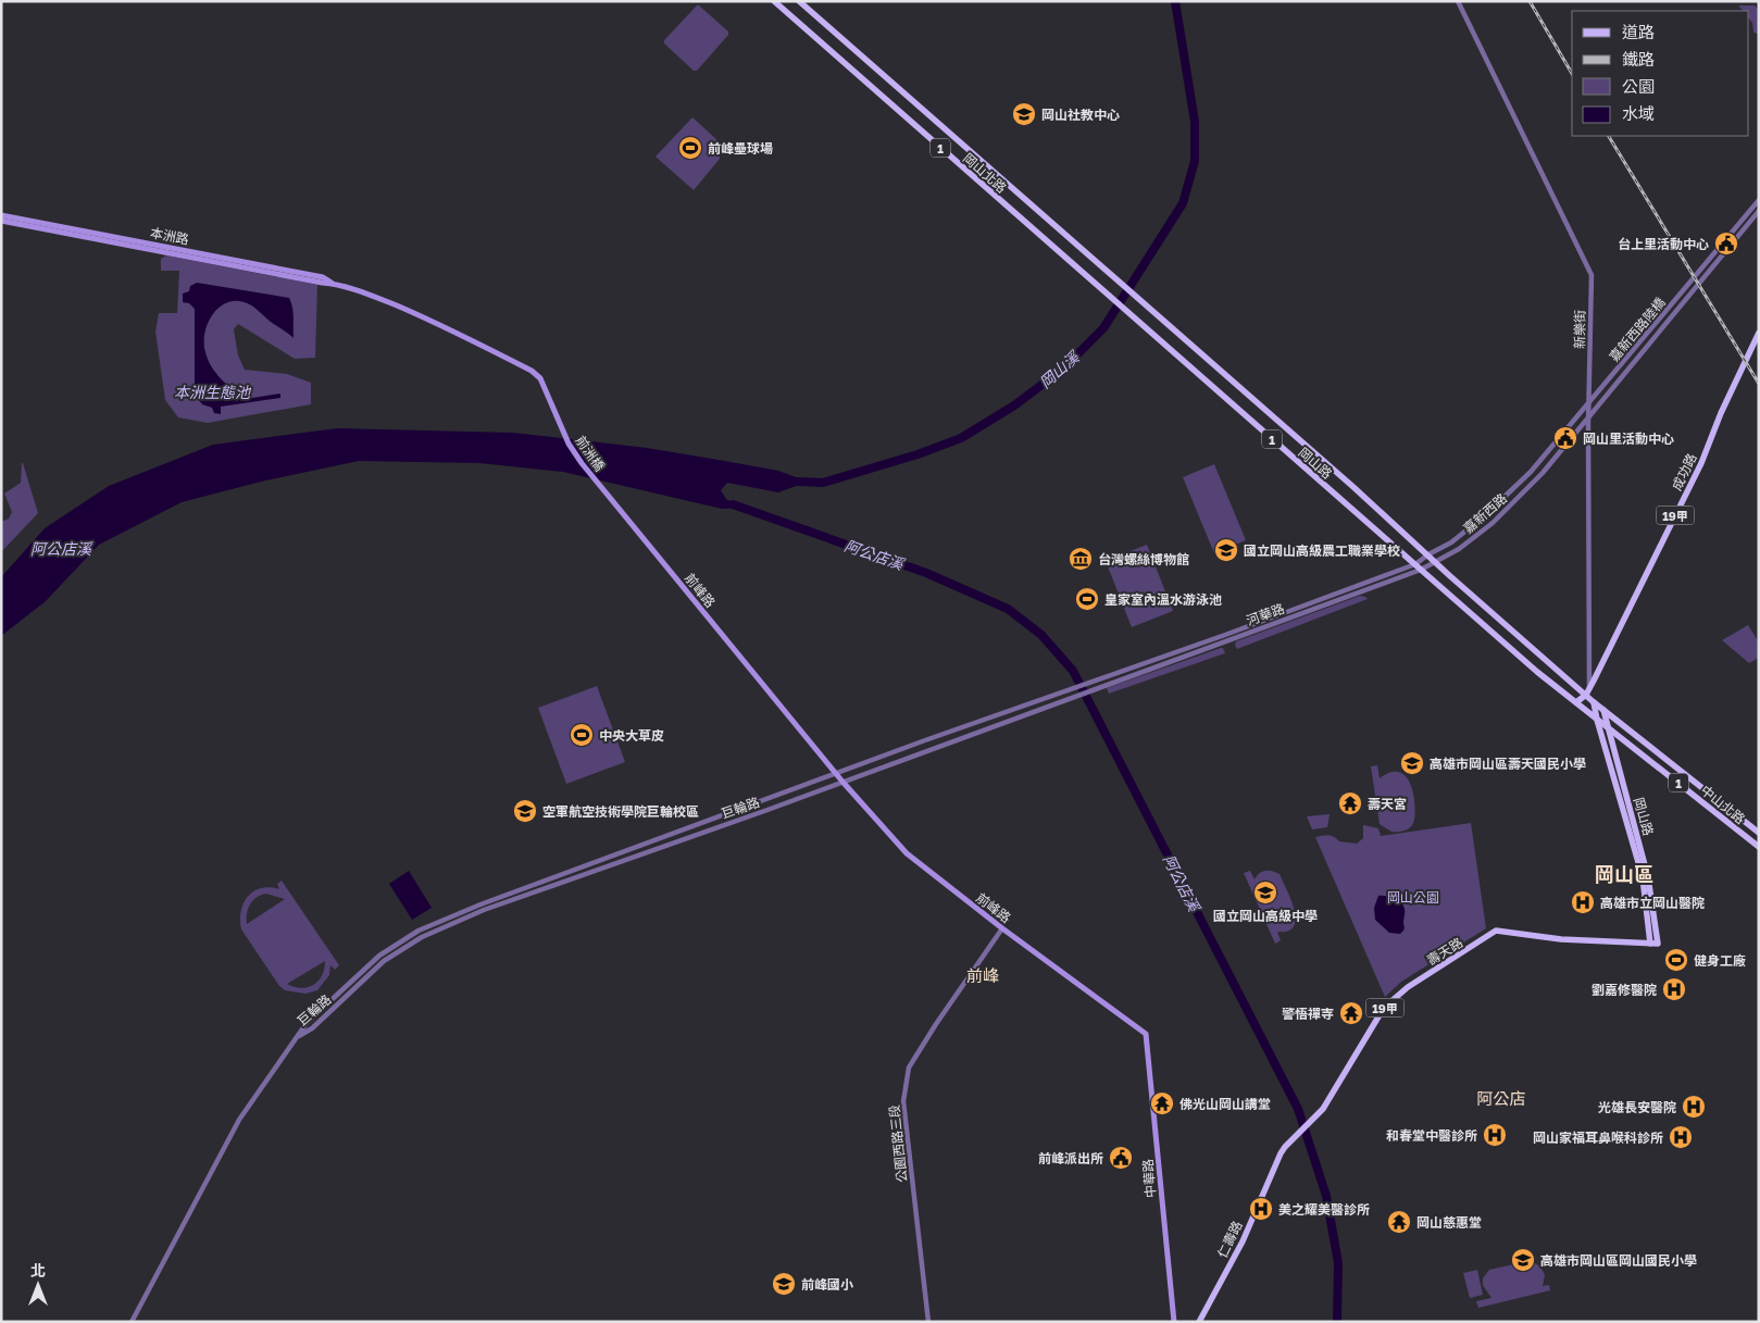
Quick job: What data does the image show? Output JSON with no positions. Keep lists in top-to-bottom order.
{
  "streets": {
    "main road": [
      "1",
      "岡山北路",
      "本洲路",
      "前洲橋",
      "岡山路",
      "成功路",
      "19甲",
      "前峰路",
      "中山北路",
      "壽天路",
      "中華路",
      "仁壽路"
    ],
    "street": [
      "新樂街",
      "嘉新西路陸橋",
      "嘉新西路",
      "河華路",
      "巨輪路",
      "公園西路三段"
    ]
  },
  "crossings": [
    ["1", "新樂街"],
    ["1", "岡山路"],
    ["1", "成功路"],
    ["1", "嘉新西路"],
    ["1", "河華路"],
    ["1", "中山北路"],
    ["岡山北路", "岡山路"],
    ["本洲路", "前洲橋"],
    ["新樂街", "成功路"],
    ["嘉新西路陸橋", "嘉新西路"],
    ["前洲橋", "前峰路"],
    ["岡山路", "成功路"],
    ["岡山路", "嘉新西路"],
    ["岡山路", "河華路"],
    ["岡山路", "中山北路"],
    ["岡山路", "壽天路"],
    ["嘉新西路", "河華路"],
    ["前峰路", "河華路"],
    ["前峰路", "巨輪路"],
    ["前峰路", "公園西路三段"],
    ["前峰路", "中華路"],
    ["河華路", "巨輪路"],
    ["壽天路", "仁壽路"]
  ],
  "districts": ["岡山區", "前峰", "阿公店"],
  "water": ["岡山溪", "本洲生態池", "阿公店溪"],
  "parks": ["岡山公園"],
  "places": {
    "school or university": [
      "岡山社教中心",
      "國立岡山高級農工職業學校",
      "高雄市岡山區壽天國民小學",
      "空軍航空技術學院巨輪校區",
      "國立岡山高級中學",
      "高雄市岡山區岡山國民小學",
      "前峰國小"
    ],
    "sports": [
      "前峰壘球場",
      "皇家室內溫水游泳池",
      "中央大草皮",
      "健身工廠"
    ],
    "public building": ["台上里活動中心", "岡山里活動中心", "前峰派出所"],
    "museum": ["台灣螺絲博物館"],
    "temple": [
      "壽天宮",
      "警悟禪寺",
      "佛光山岡山講堂",
      "岡山慈惠堂"
    ],
    "hospital": [
      "高雄市立岡山醫院",
      "劉嘉修醫院",
      "光雄長安醫院",
      "和春堂中醫診所",
      "岡山家福耳鼻喉科診所",
      "美之耀美醫診所"
    ]
  },
  "legend": [
    "道路",
    "鐵路",
    "公園",
    "水域"
  ],
  "north": "top"
}
